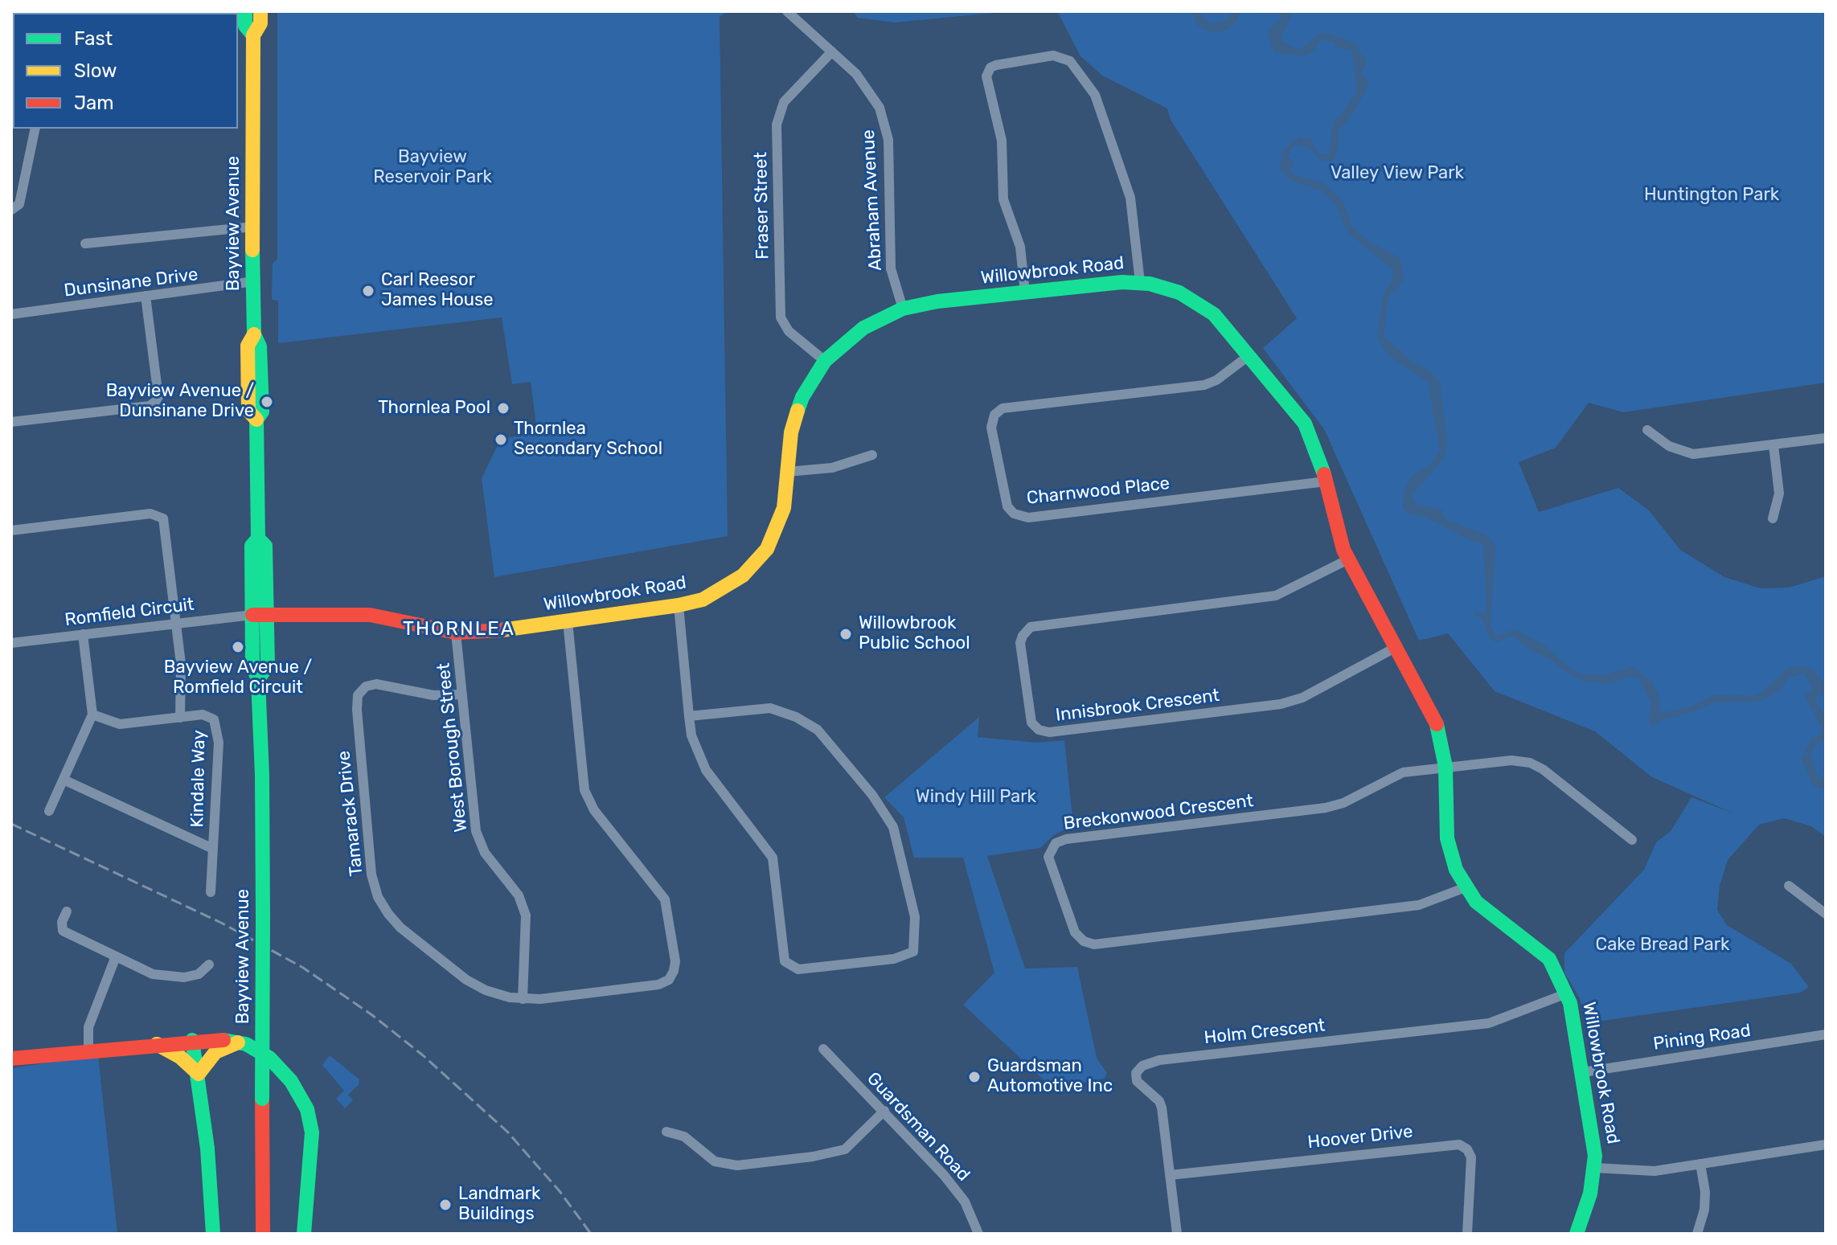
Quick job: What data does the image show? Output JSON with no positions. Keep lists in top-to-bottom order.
{
  "streets": {
    "street": [
      "Abraham Avenue",
      "Fraser Street",
      "Bayview Avenue",
      "Willowbrook Road",
      "Dunsinane Drive",
      "Charnwood Place",
      "Romfield Circuit",
      "Innisbrook Crescent",
      "West Borough Street",
      "Kindale Way",
      "Breckonwood Crescent",
      "Tamarack Drive",
      "Holm Crescent",
      "Pining Road",
      "Guardsman Road",
      "Hoover Drive"
    ]
  },
  "crossings": [
    ["Abraham Avenue", "Fraser Street"],
    ["Abraham Avenue", "Willowbrook Road"],
    ["Fraser Street", "Willowbrook Road"],
    ["Bayview Avenue", "Willowbrook Road"],
    ["Bayview Avenue", "Dunsinane Drive"],
    ["Bayview Avenue", "Romfield Circuit"],
    ["Willowbrook Road", "Charnwood Place"],
    ["Willowbrook Road", "Romfield Circuit"],
    ["Willowbrook Road", "Innisbrook Crescent"],
    ["Willowbrook Road", "West Borough Street"],
    ["Willowbrook Road", "Breckonwood Crescent"],
    ["Willowbrook Road", "Tamarack Drive"],
    ["Willowbrook Road", "Holm Crescent"],
    ["Willowbrook Road", "Pining Road"],
    ["West Borough Street", "Tamarack Drive"],
    ["Holm Crescent", "Hoover Drive"]
  ],
  "districts": ["THORNLEA"],
  "parks": [
    "Bayview Reservoir Park",
    "Valley View Park",
    "Huntington Park",
    "Windy Hill Park",
    "Cake Bread Park"
  ],
  "places": [
    "Carl Reesor James House",
    "Bayview Avenue / Dunsinane Drive",
    "Thornlea Pool",
    "Thornlea Secondary School",
    "Willowbrook Public School",
    "Bayview Avenue / Romfield Circuit",
    "Guardsman Automotive Inc",
    "Landmark Buildings"
  ],
  "legend": ["Fast", "Slow", "Jam"]
}
